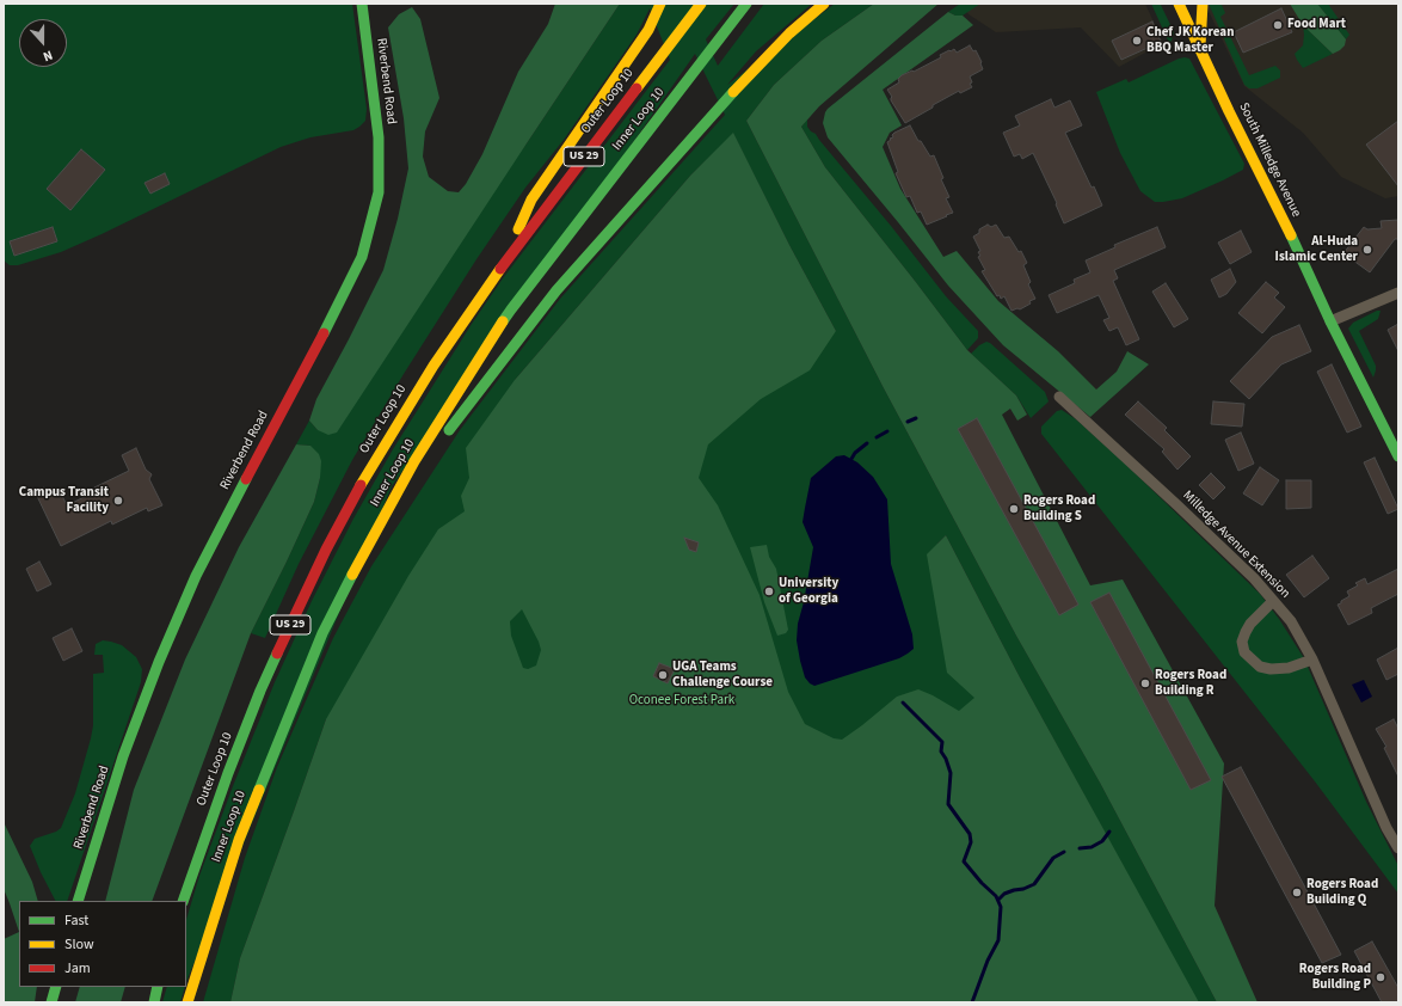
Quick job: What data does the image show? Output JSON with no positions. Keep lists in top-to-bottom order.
{
  "streets": {
    "main road": [
      "Riverbend Road",
      "Outer Loop 10",
      "Inner Loop 10",
      "US 29",
      "South Milledge Avenue"
    ],
    "street": ["Milledge Avenue Extension"]
  },
  "parks": ["Oconee Forest Park"],
  "places": [
    "Food Mart",
    "Chef JK Korean BBQ Master",
    "Al-Huda Islamic Center",
    "Campus Transit Facility",
    "Rogers Road Building S",
    "University of Georgia",
    "UGA Teams Challenge Course",
    "Rogers Road Building R",
    "Rogers Road Building Q",
    "Rogers Road Building P"
  ],
  "legend": ["Fast", "Slow", "Jam"],
  "north": "bottom"
}
